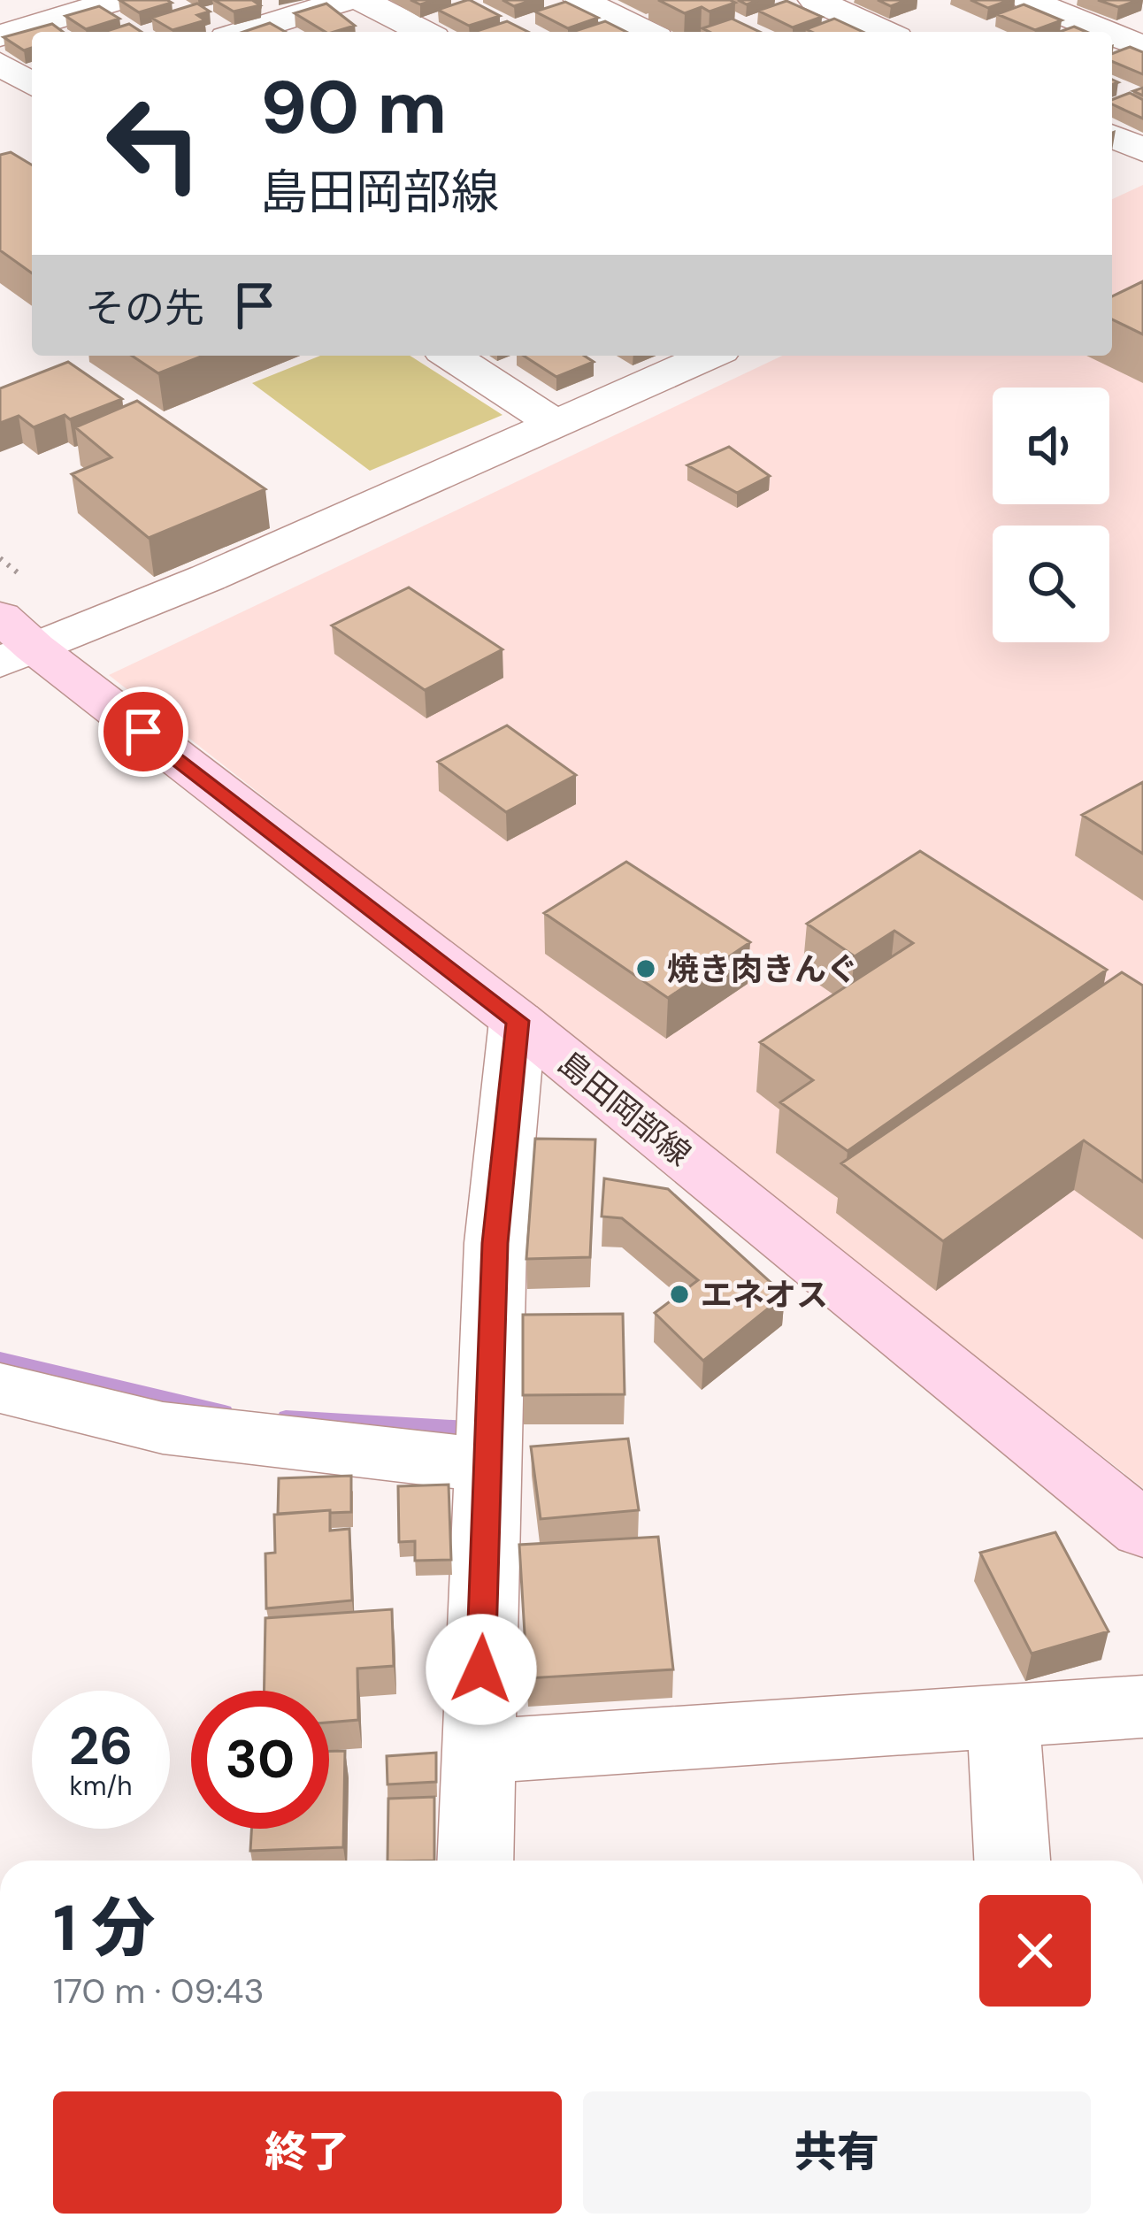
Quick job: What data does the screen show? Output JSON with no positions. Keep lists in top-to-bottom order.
{
  "streets": {
    "main road": ["島田岡部線"]
  },
  "places": ["焼き肉きんぐ", "エネオス"],
  "page": {
    "turn": ["90 m", "島田岡部線"],
    "then": "その先",
    "speed": "26 km/h",
    "limit": "30",
    "heading": ["1 分", "170 m · 09:43"],
    "buttons": ["終了", "共有"]
  }
}
